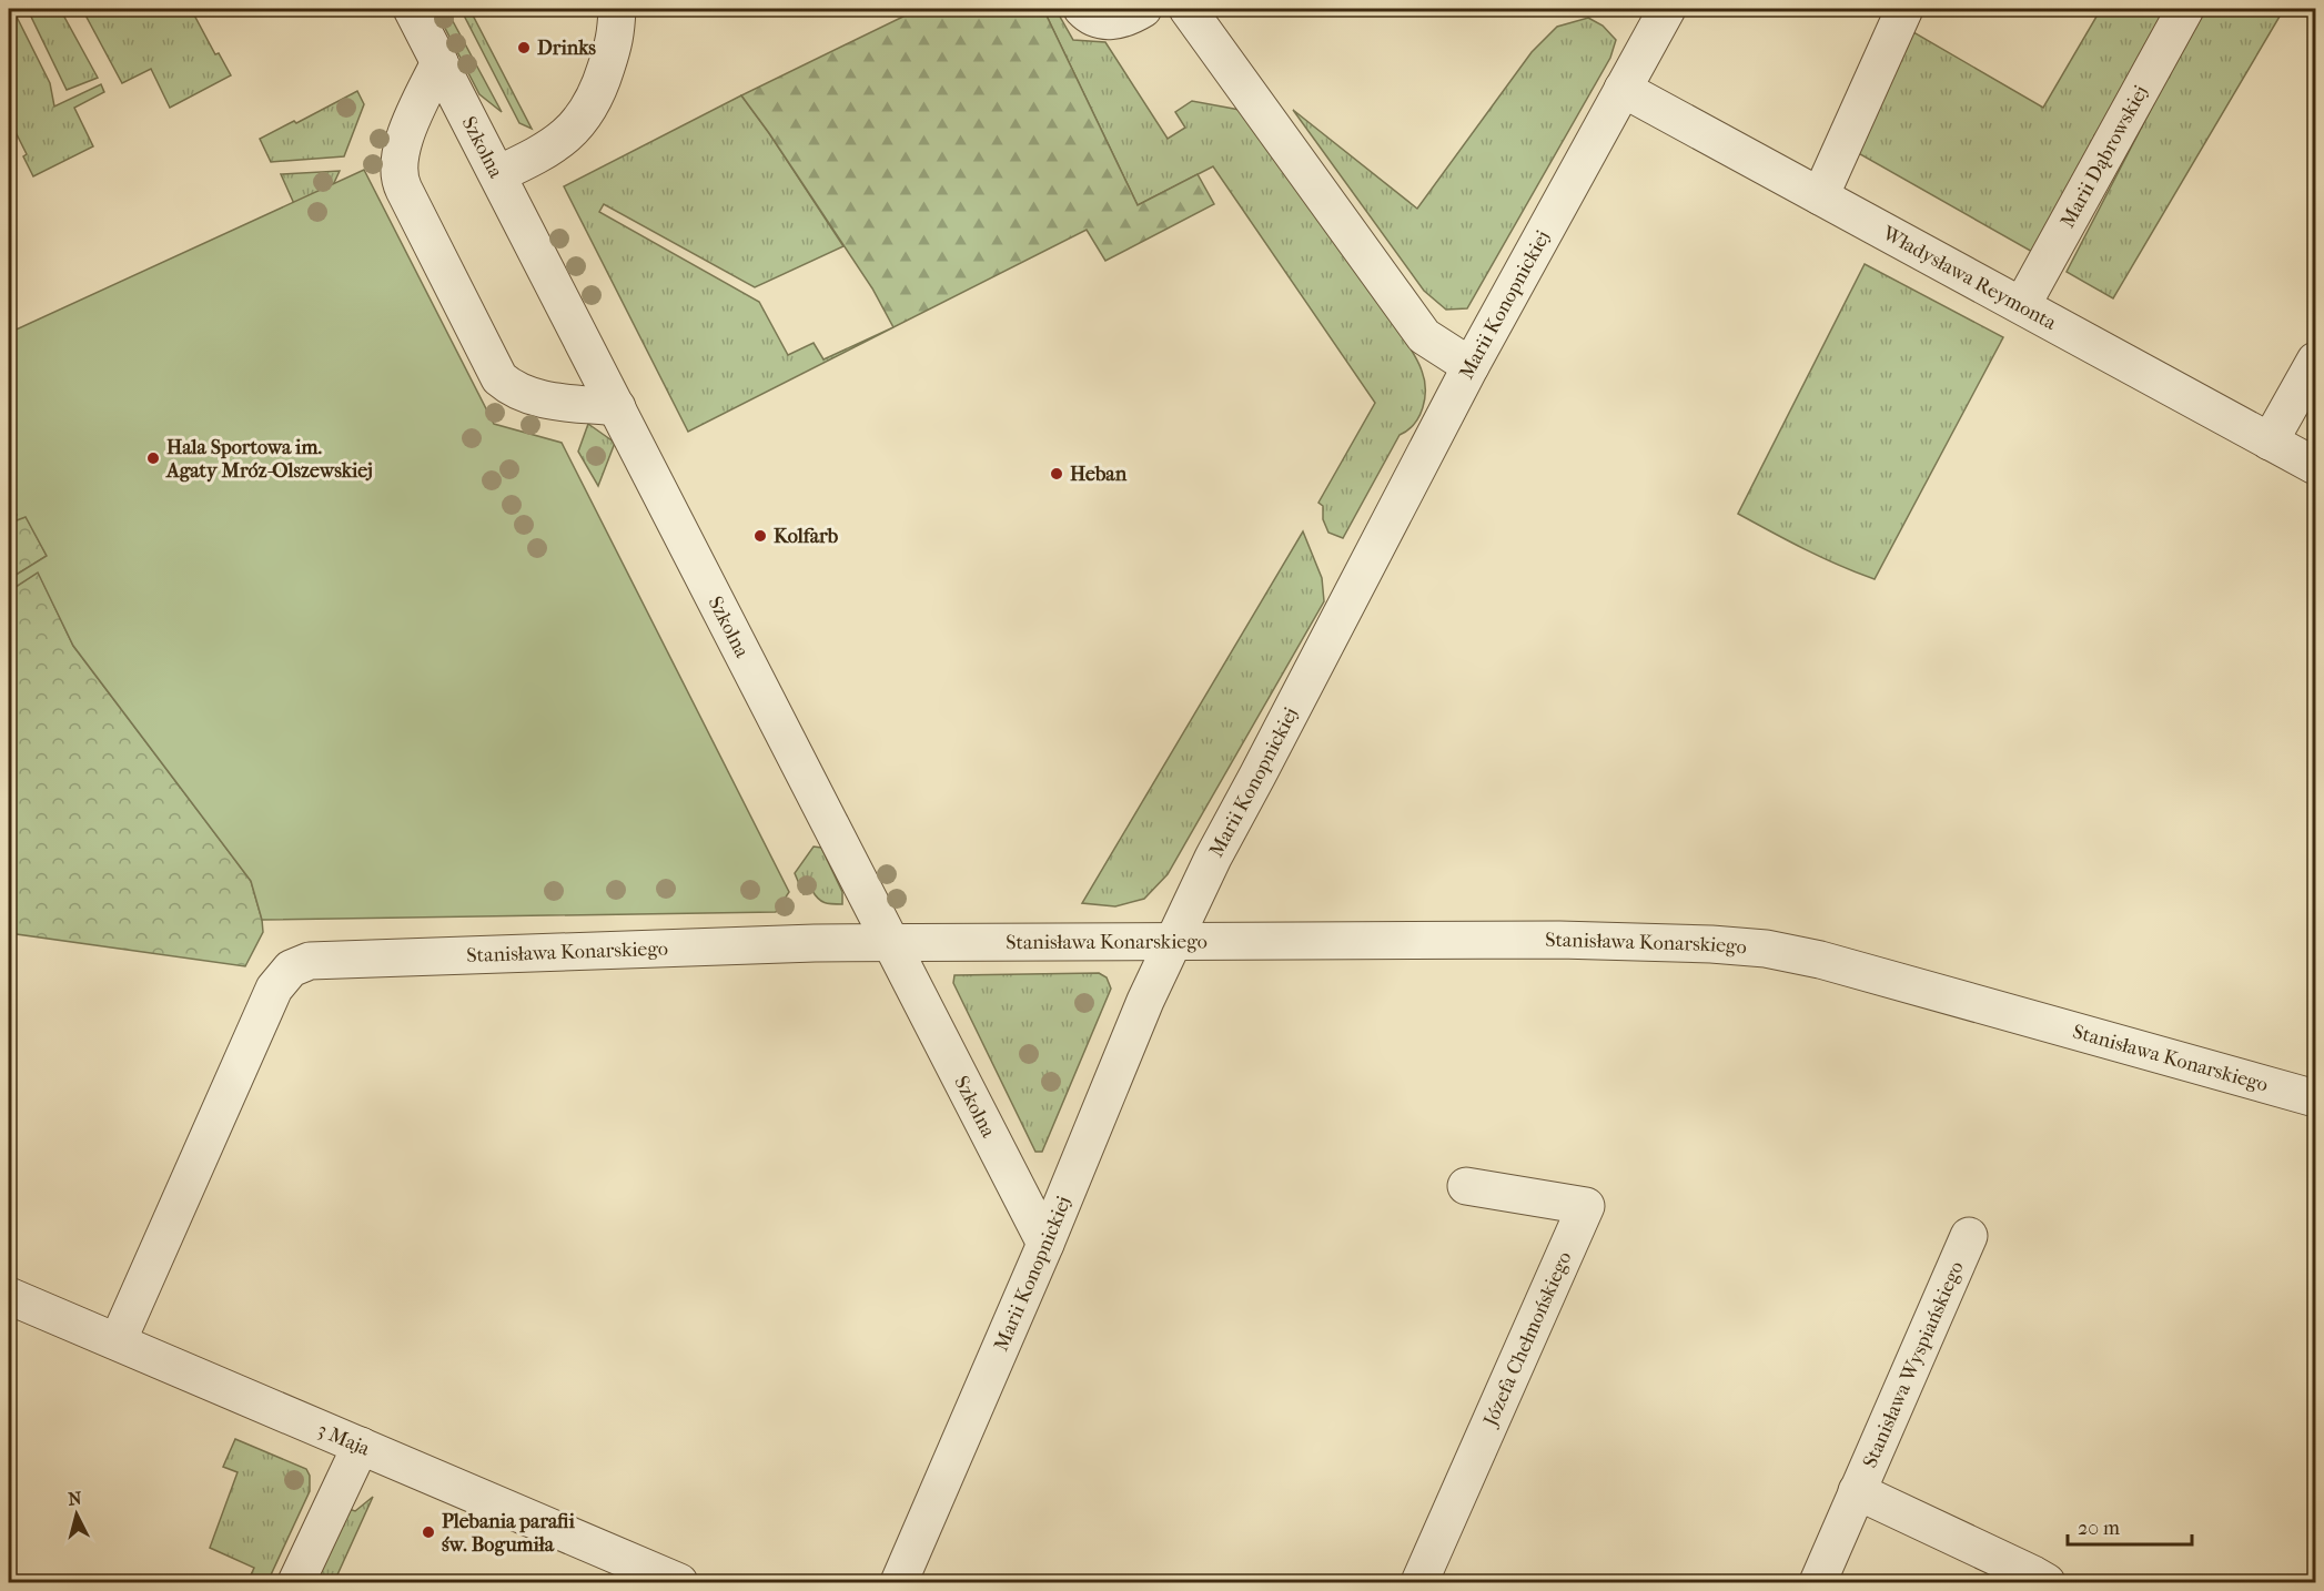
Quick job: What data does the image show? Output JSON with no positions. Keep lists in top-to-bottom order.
{
  "streets": {
    "street": [
      "Szkolna",
      "Marii Dąbrowskiej",
      "Władysława Reymonta",
      "Marii Konopnickiej",
      "Stanisława Konarskiego",
      "Józefa Chełmońskiego",
      "Stanisława Wyspiańskiego",
      "3 Maja"
    ]
  },
  "crossings": [
    ["Szkolna", "Marii Konopnickiej"],
    ["Szkolna", "Stanisława Konarskiego"],
    ["Marii Dąbrowskiej", "Władysława Reymonta"],
    ["Władysława Reymonta", "Marii Konopnickiej"],
    ["Marii Konopnickiej", "Stanisława Konarskiego"],
    ["Stanisława Konarskiego", "3 Maja"]
  ],
  "places": [
    "Drinks",
    "Hala Sportowa im. Agaty Mróz-Olszewskiej",
    "Heban",
    "Kolfarb",
    "Plebania parafii św. Bogumiła"
  ],
  "scale_bar": "20 m",
  "north": "top"
}
